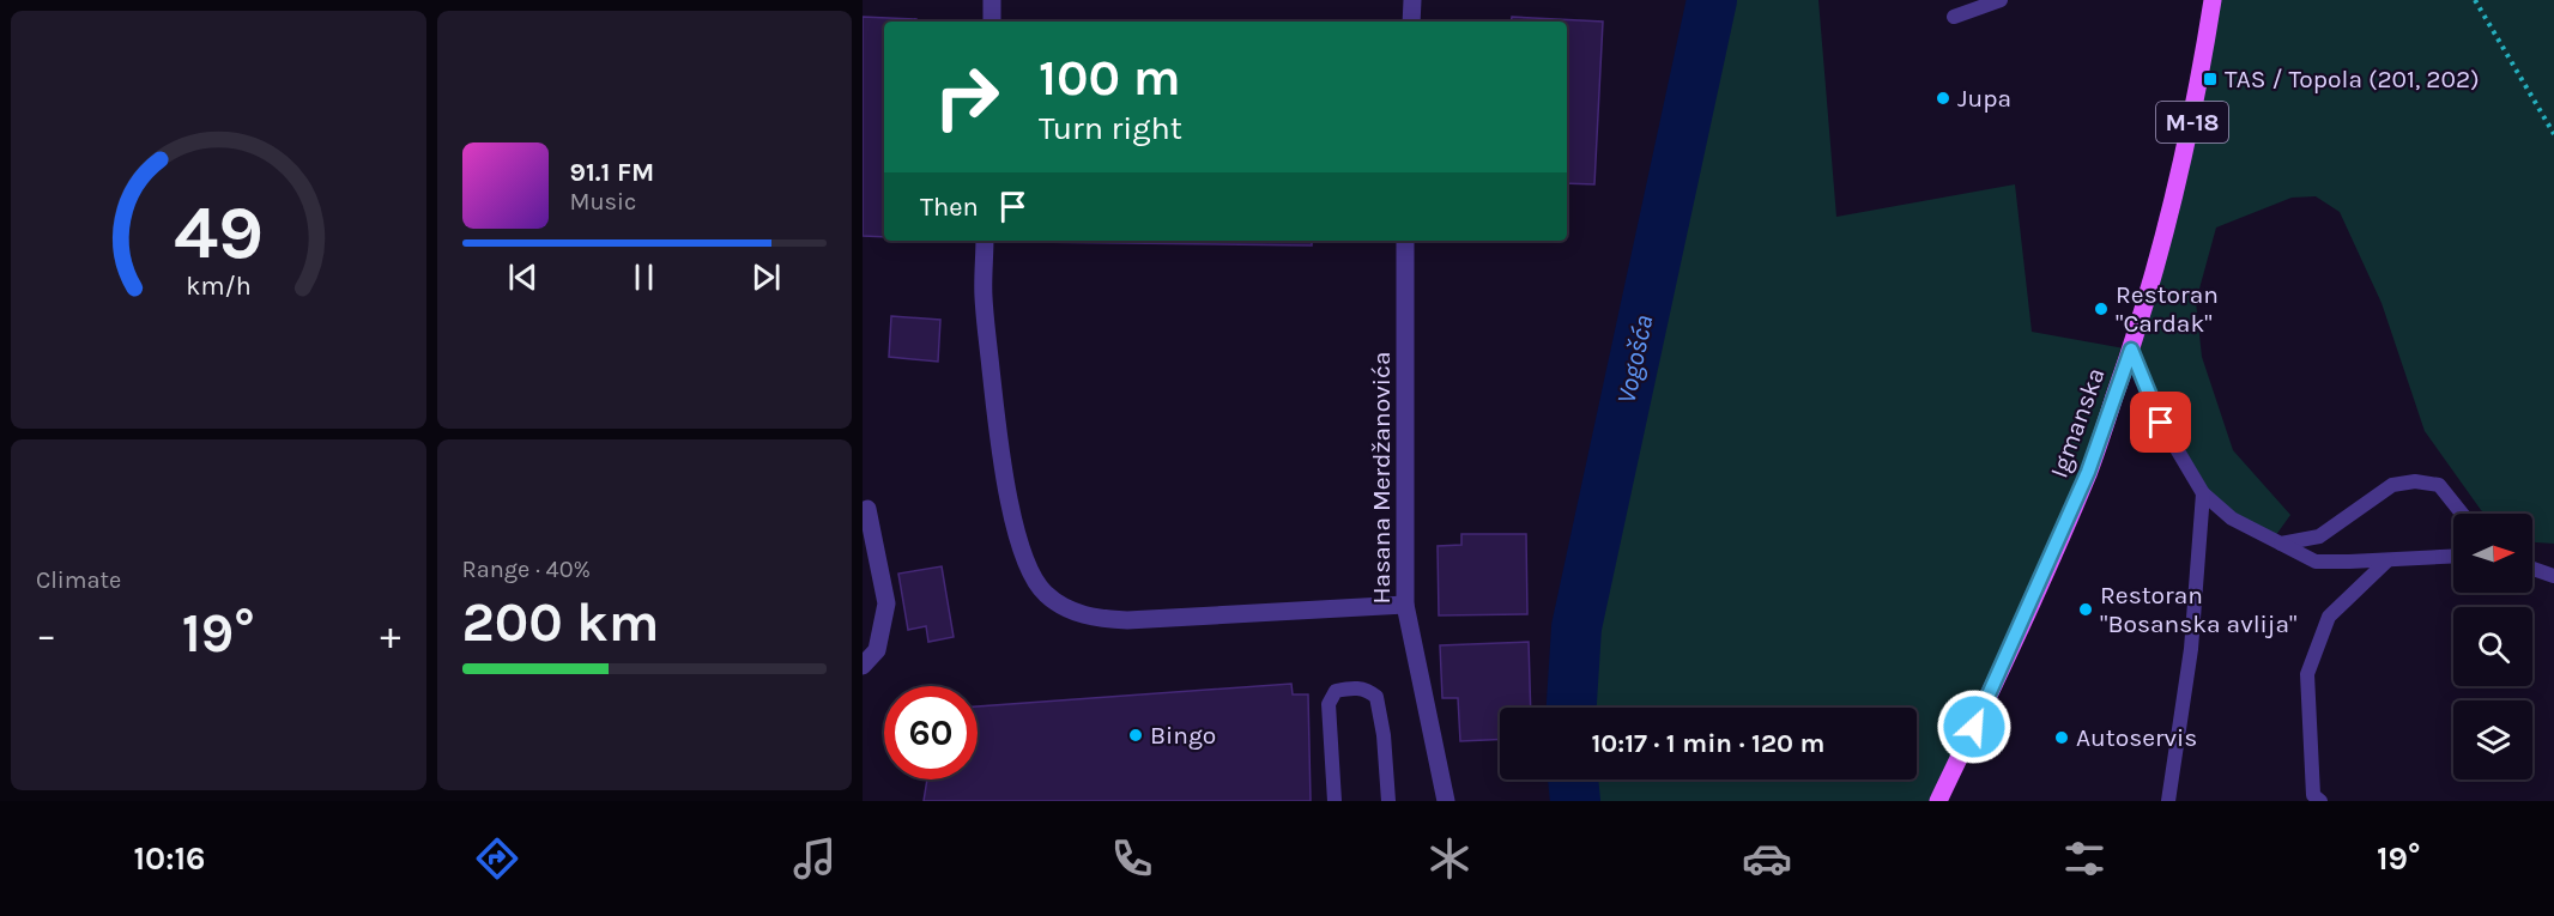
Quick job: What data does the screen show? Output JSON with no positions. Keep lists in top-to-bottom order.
{
  "streets": {
    "main road": ["M-18", "Igmanska"],
    "street": ["Hasana Merdžanovića"]
  },
  "water": ["Vogošća"],
  "places": {
    "transit": ["TAS / Topola (201, 202)"],
    "other": [
      "Jupa",
      "Restoran \"Cardak\"",
      "Restoran \"Bosanska avlija\"",
      "Bingo",
      "Autoservis"
    ]
  },
  "north": "right",
  "page": {
    "turn": ["100 m", "Turn right"],
    "song": ["91.1 FM", "Music"],
    "then": "Then",
    "tile": [
      "Climate",
      ["Range · 40%", "200 km"]
    ],
    "heat": ["−", "19°", "+"],
    "limit": "60",
    "trip": "10:17 · 1 min · 120 m",
    "tabs": ["10:16", "19°"],
    "gauge": ["49", "km/h"]
  }
}
